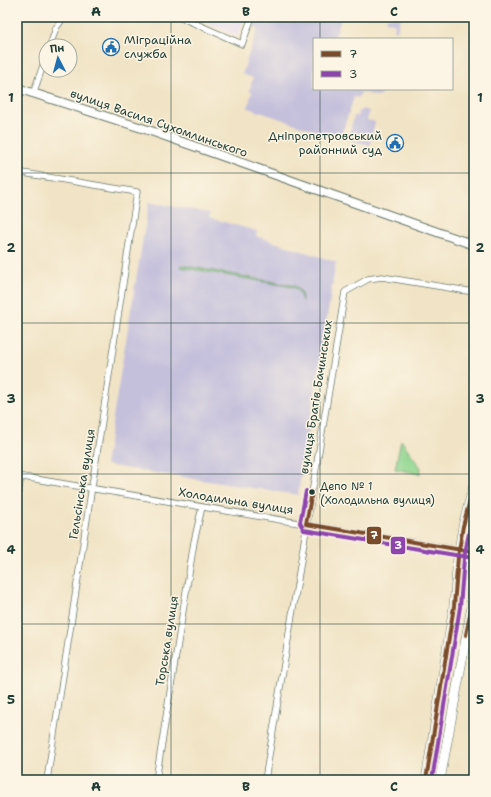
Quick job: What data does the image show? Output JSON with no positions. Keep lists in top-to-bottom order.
{
  "streets": {
    "main road": ["вулиця Василя Сухомлинського"],
    "street": [
      "вулиця Братів Бачинських",
      "Гельсінська вулиця",
      "Холодильна вулиця",
      "Торська вулиця"
    ]
  },
  "crossings": [
    ["вулиця Братів Бачинських", "Холодильна вулиця"],
    ["Гельсінська вулиця", "Холодильна вулиця"],
    ["Холодильна вулиця", "Торська вулиця"]
  ],
  "places": {
    "public building": ["Міграційна служба", "Дніпропетровський районний суд"],
    "other": ["Депо № 1 (Холодильна вулиця)"]
  },
  "lines": ["transit line 7", "transit line 3"],
  "legend": ["7", "3"],
  "north": "top",
  "grid": {
    "columns": ["A", "B", "C"],
    "rows": [
      "1",
      "2",
      "3",
      "4",
      "5"
    ]
  }
}
